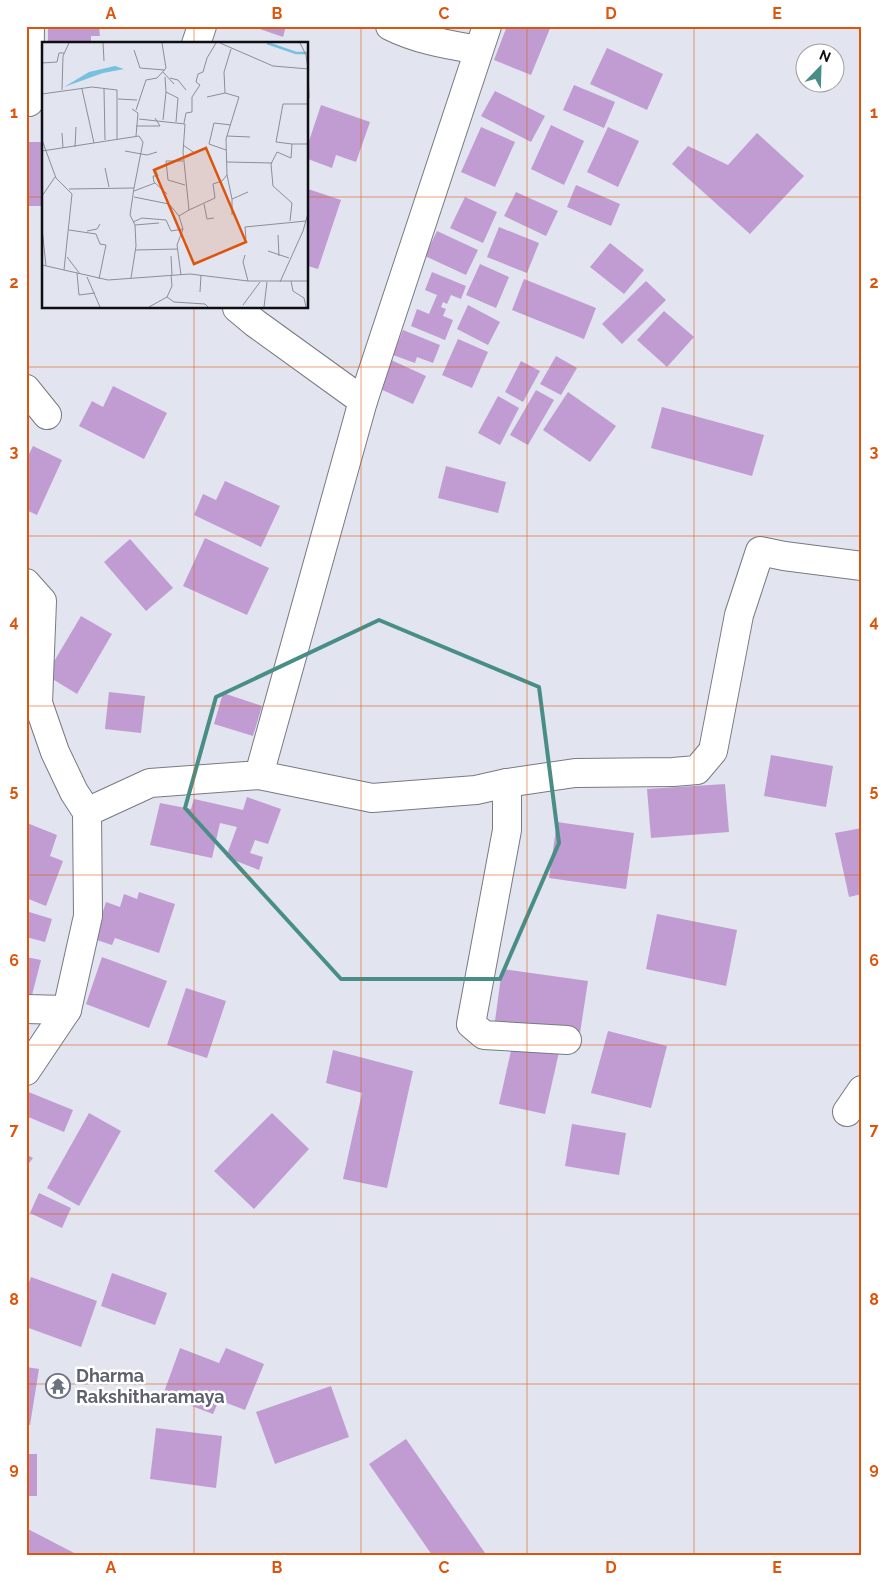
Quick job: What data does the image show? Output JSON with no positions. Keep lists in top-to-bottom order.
{
  "places": {
    "temple": ["Dharma Rakshitharamaya"]
  },
  "north": "top right",
  "grid": {
    "columns": [
      "A",
      "B",
      "C",
      "D",
      "E"
    ],
    "rows": [
      "1",
      "2",
      "3",
      "4",
      "5",
      "6",
      "7",
      "8",
      "9"
    ]
  }
}
